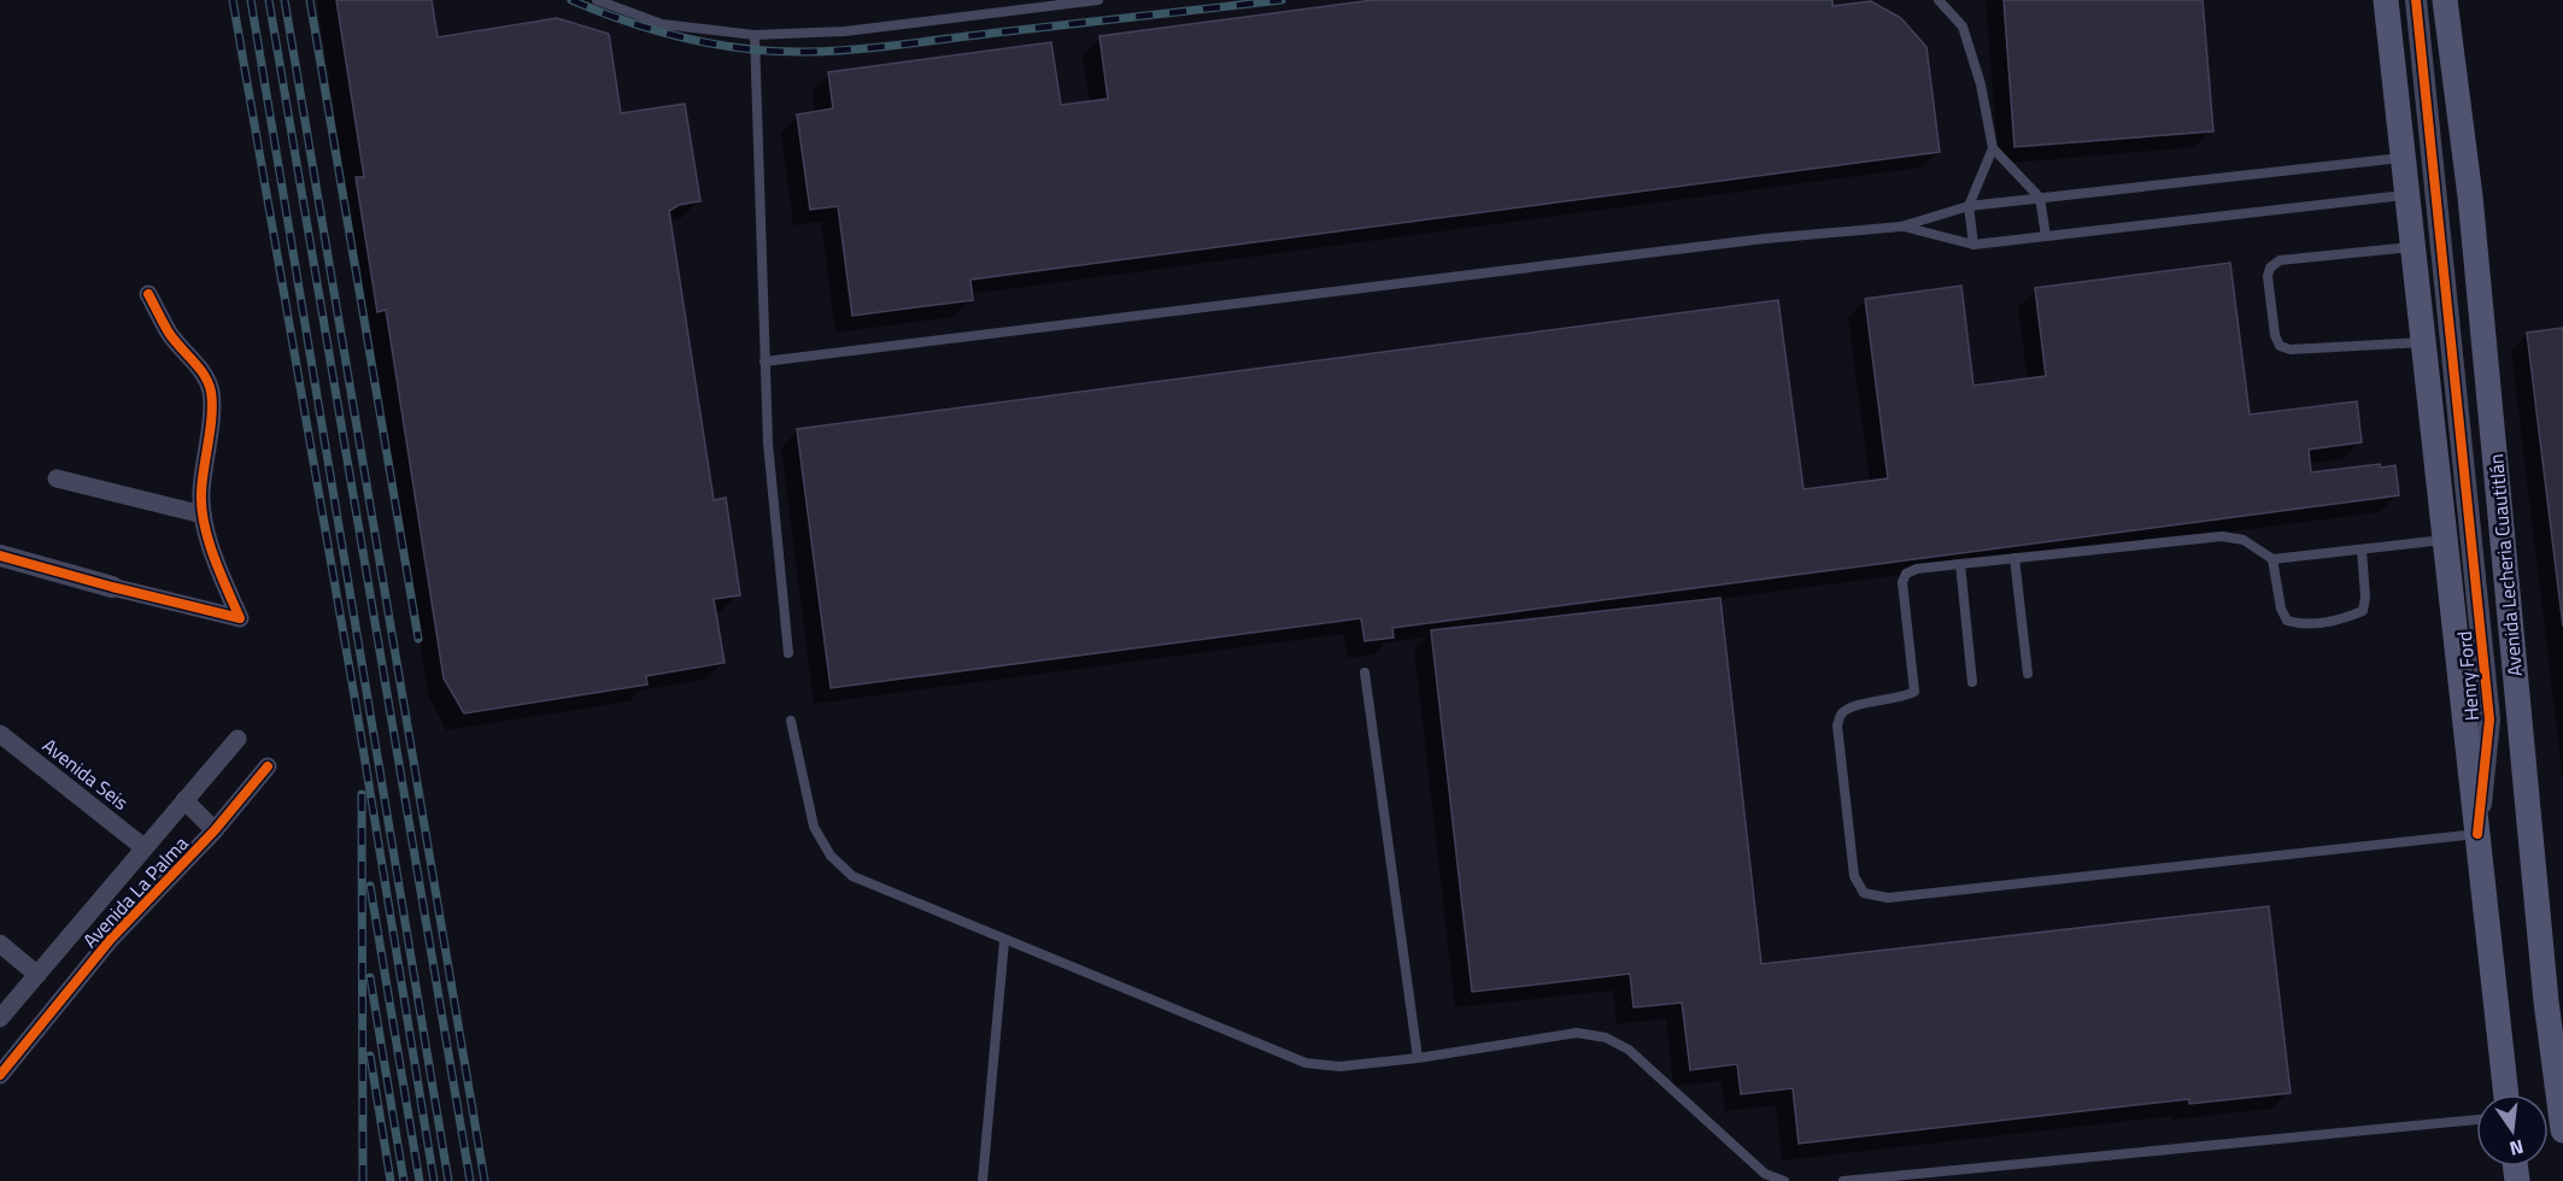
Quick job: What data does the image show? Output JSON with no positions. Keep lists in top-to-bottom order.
{
  "streets": {
    "main road": ["Avenida Lecheria Cuautitlán"],
    "street": ["Henry Ford", "Avenida Seis", "Avenida La Palma"]
  },
  "crossings": [
    ["Avenida Seis", "Avenida La Palma"]
  ],
  "north": "bottom"
}
